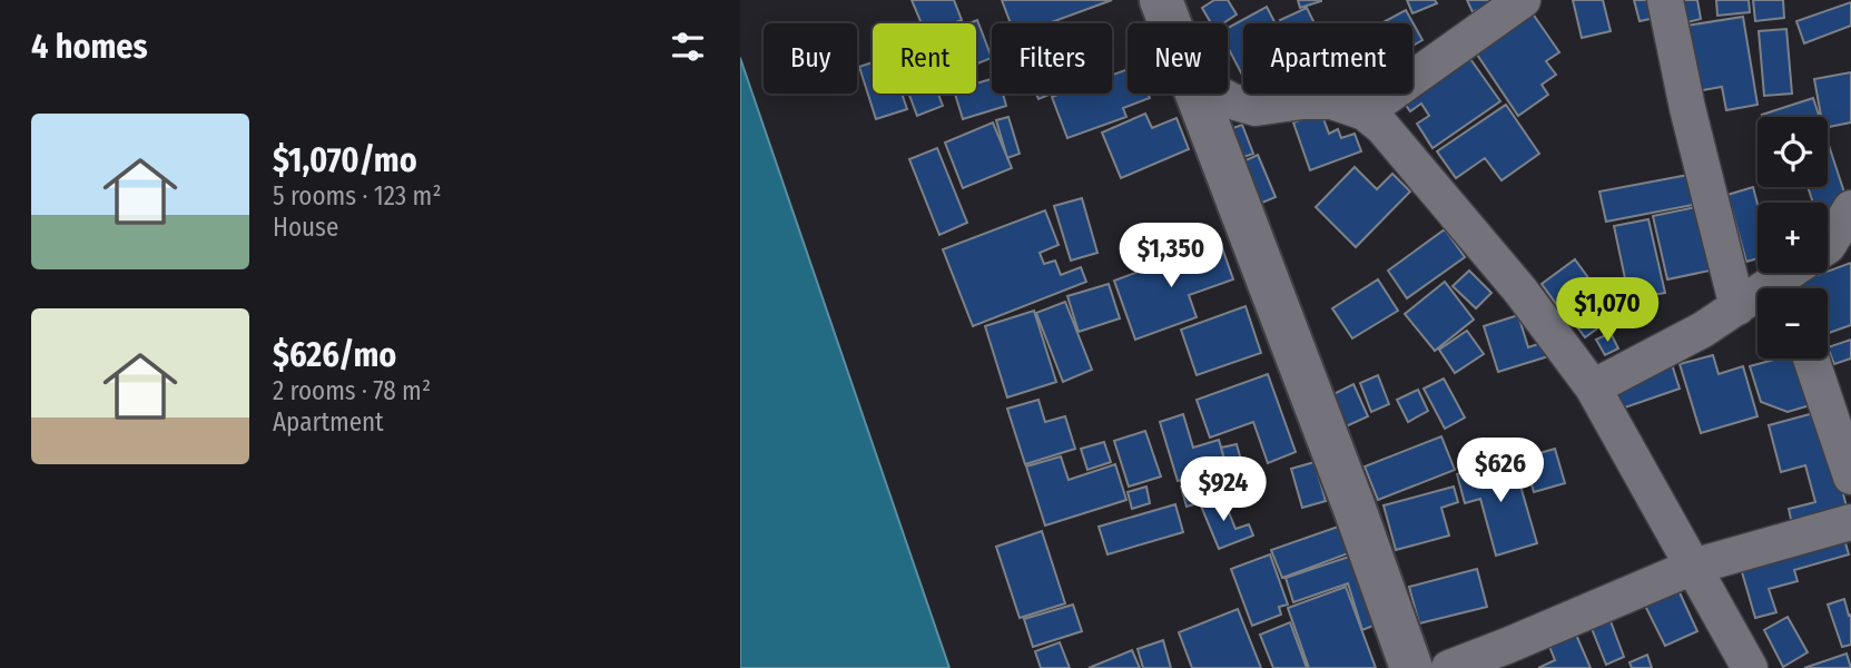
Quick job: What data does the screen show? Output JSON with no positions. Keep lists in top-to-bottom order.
{
  "page": {
    "heading": "4 homes",
    "chip": [
      "Buy",
      "Rent",
      "Filters",
      "New",
      "Apartment"
    ],
    "list": [
      {
        "name": "$1,070/mo",
        "note": "5 rooms · 123 m² · House"
      },
      {
        "name": "$626/mo",
        "note": "2 rooms · 78 m² · Apartment"
      }
    ],
    "map_buttons": ["+", "−"],
    "price": [
      "$1,350",
      "$1,070",
      "$626",
      "$924"
    ]
  }
}
